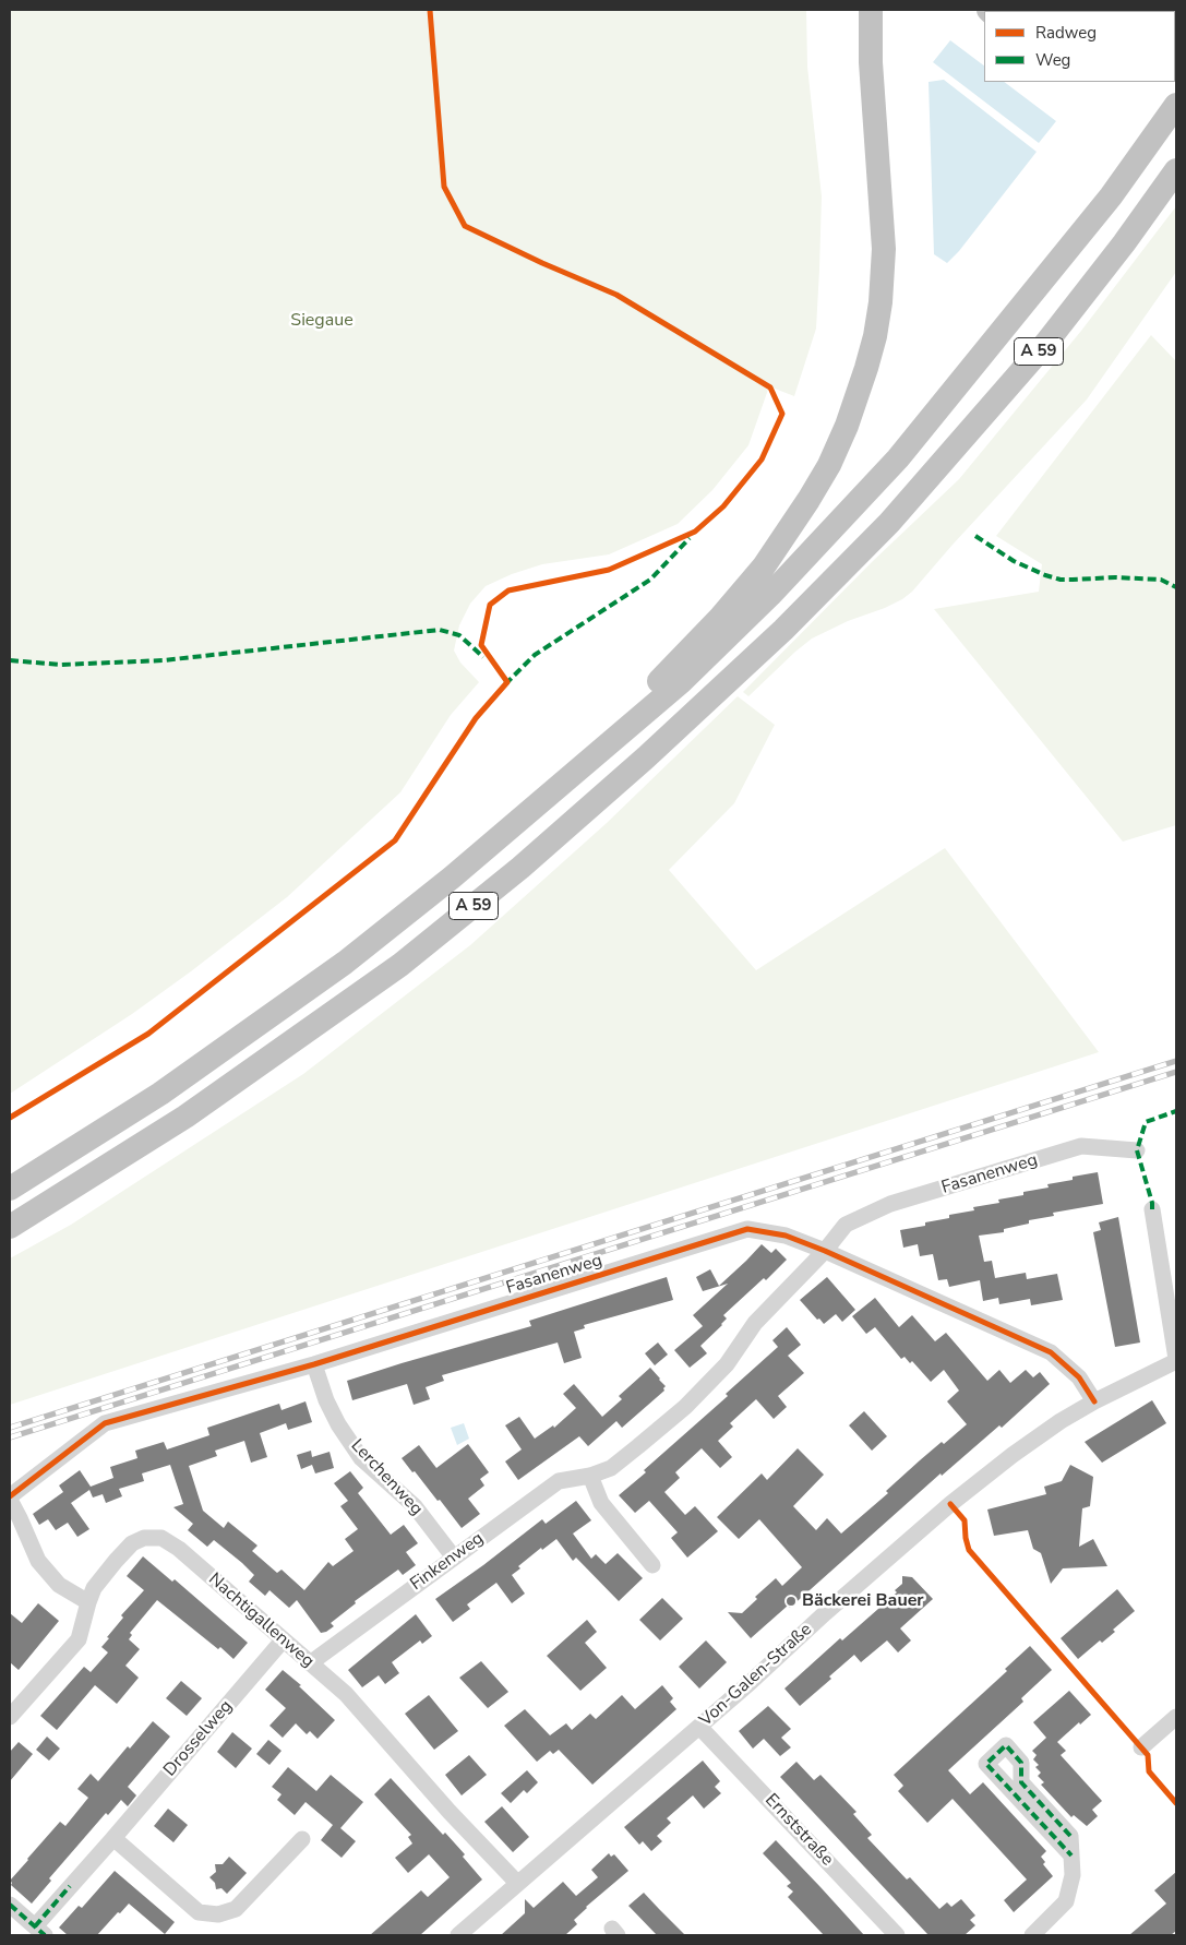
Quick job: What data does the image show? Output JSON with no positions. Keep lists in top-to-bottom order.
{
  "streets": {
    "highway": ["A 59"],
    "street": [
      "Fasanenweg",
      "Lerchenweg",
      "Finkenweg",
      "Nachtigallenweg",
      "Von-Galen-Straße",
      "Drosselweg",
      "Ernststraße"
    ]
  },
  "crossings": [
    ["Fasanenweg", "Lerchenweg"],
    ["Fasanenweg", "Finkenweg"],
    ["Fasanenweg", "Von-Galen-Straße"],
    ["Lerchenweg", "Finkenweg"],
    ["Finkenweg", "Nachtigallenweg"],
    ["Nachtigallenweg", "Von-Galen-Straße"],
    ["Nachtigallenweg", "Drosselweg"],
    ["Von-Galen-Straße", "Ernststraße"]
  ],
  "parks": ["Siegaue"],
  "places": ["Bäckerei Bauer"],
  "legend": ["Radweg", "Weg"]
}
